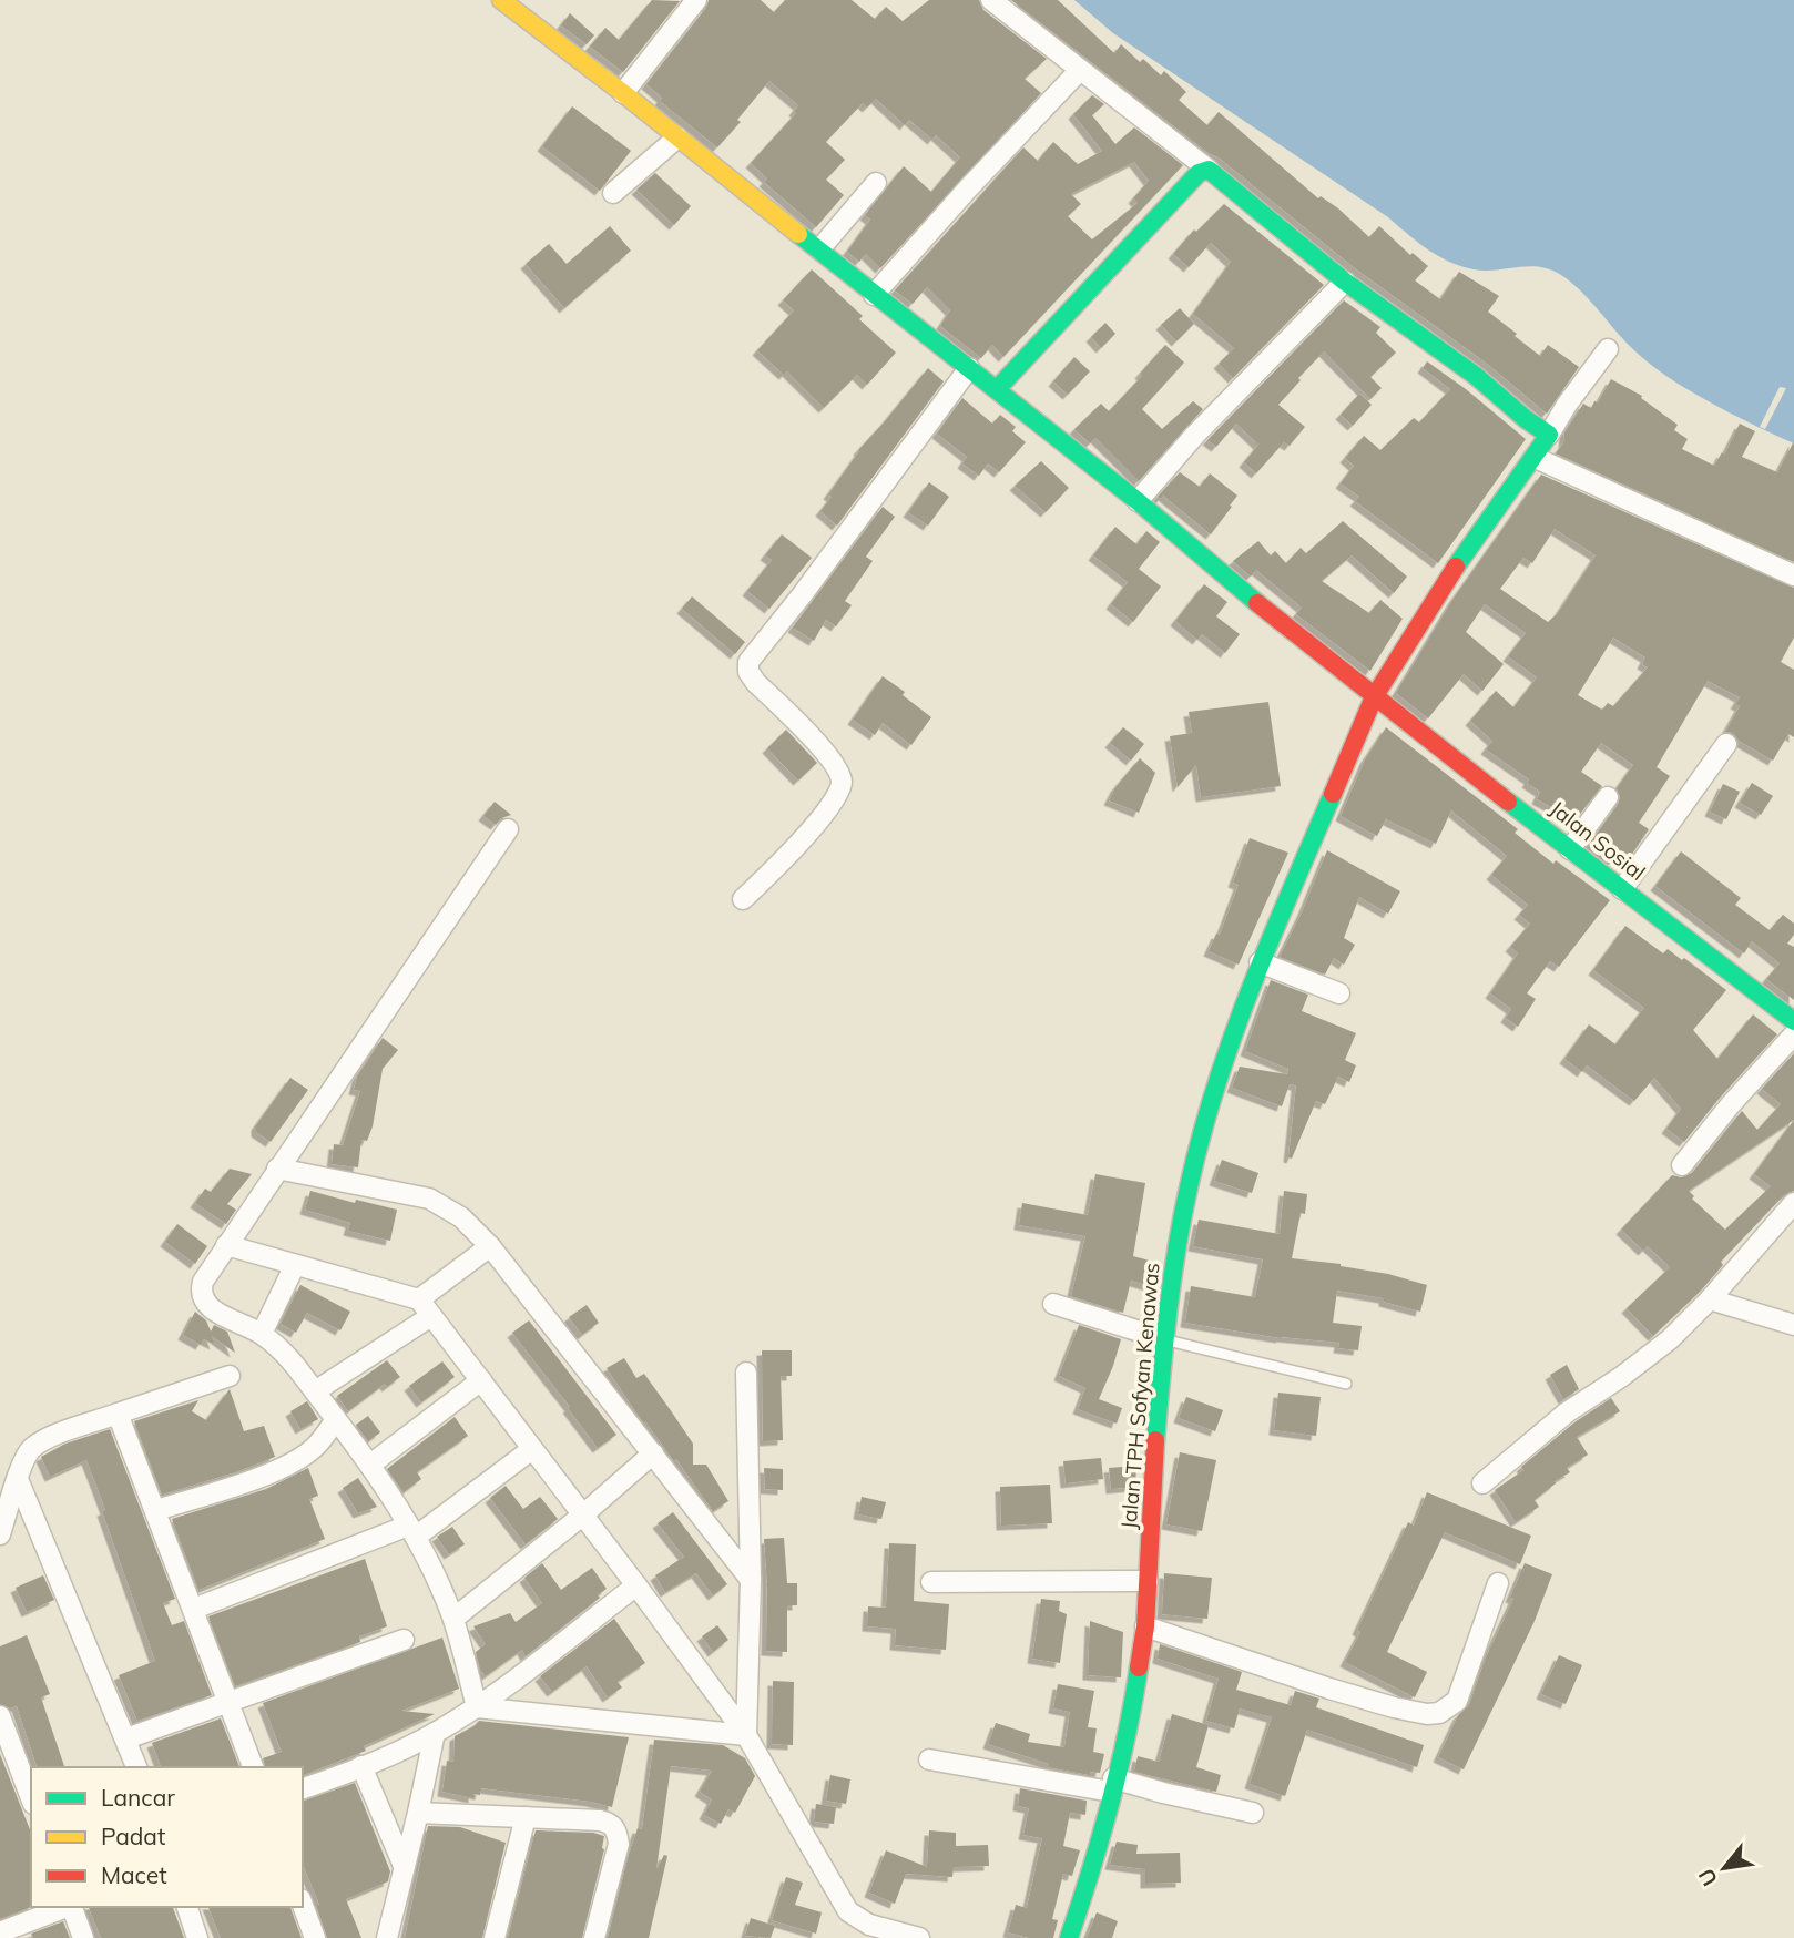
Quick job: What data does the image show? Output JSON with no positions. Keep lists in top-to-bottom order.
{
  "streets": {
    "street": ["Jalan Sosial", "Jalan TPH Sofyan Kenawas"]
  },
  "crossings": [
    ["Jalan Sosial", "Jalan TPH Sofyan Kenawas"]
  ],
  "legend": ["Lancar", "Padat", "Macet"],
  "north": "bottom left"
}
